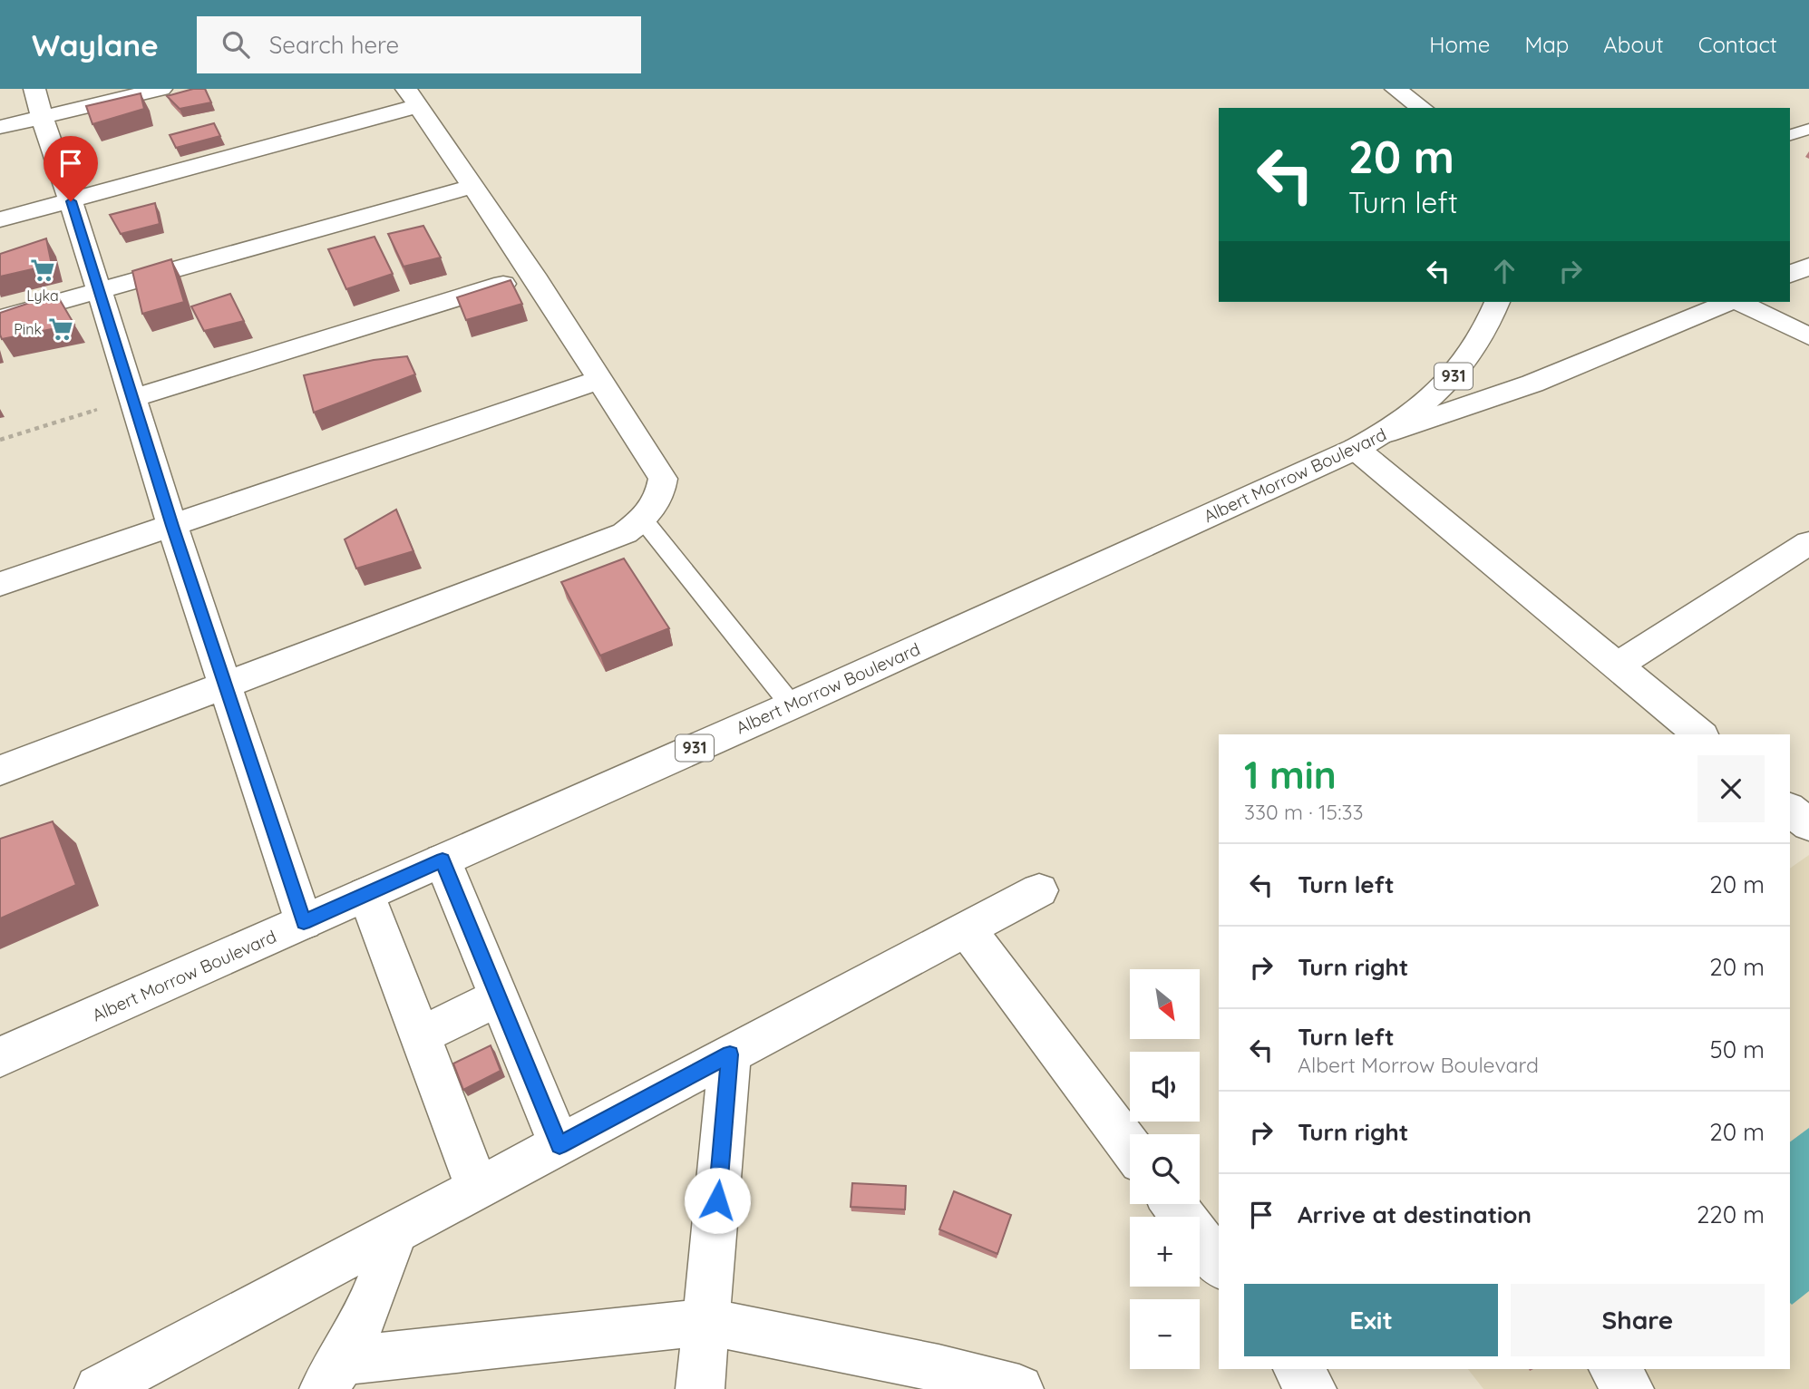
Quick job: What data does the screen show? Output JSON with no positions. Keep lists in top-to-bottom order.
{
  "streets": {
    "main road": ["931", "Albert Morrow Boulevard"]
  },
  "places": {
    "supermarket": ["Lyka", "Pink"]
  },
  "north": "bottom right",
  "page": {
    "header": "Waylane",
    "search": "Search here",
    "nav": [
      "Home",
      "Map",
      "About",
      "Contact"
    ],
    "turn": ["20 m", "Turn left"],
    "heading": ["1 min", "330 m · 15:33"],
    "list": [
      {
        "name": "Turn left",
        "value": "20 m"
      },
      {
        "name": "Turn right",
        "value": "20 m"
      },
      {
        "name": "Turn left",
        "note": "Albert Morrow Boulevard",
        "value": "50 m"
      },
      {
        "name": "Turn right",
        "value": "20 m"
      },
      {
        "name": "Arrive at destination",
        "value": "220 m"
      }
    ],
    "map_buttons": ["+", "−"],
    "buttons": ["Exit", "Share"]
  }
}
